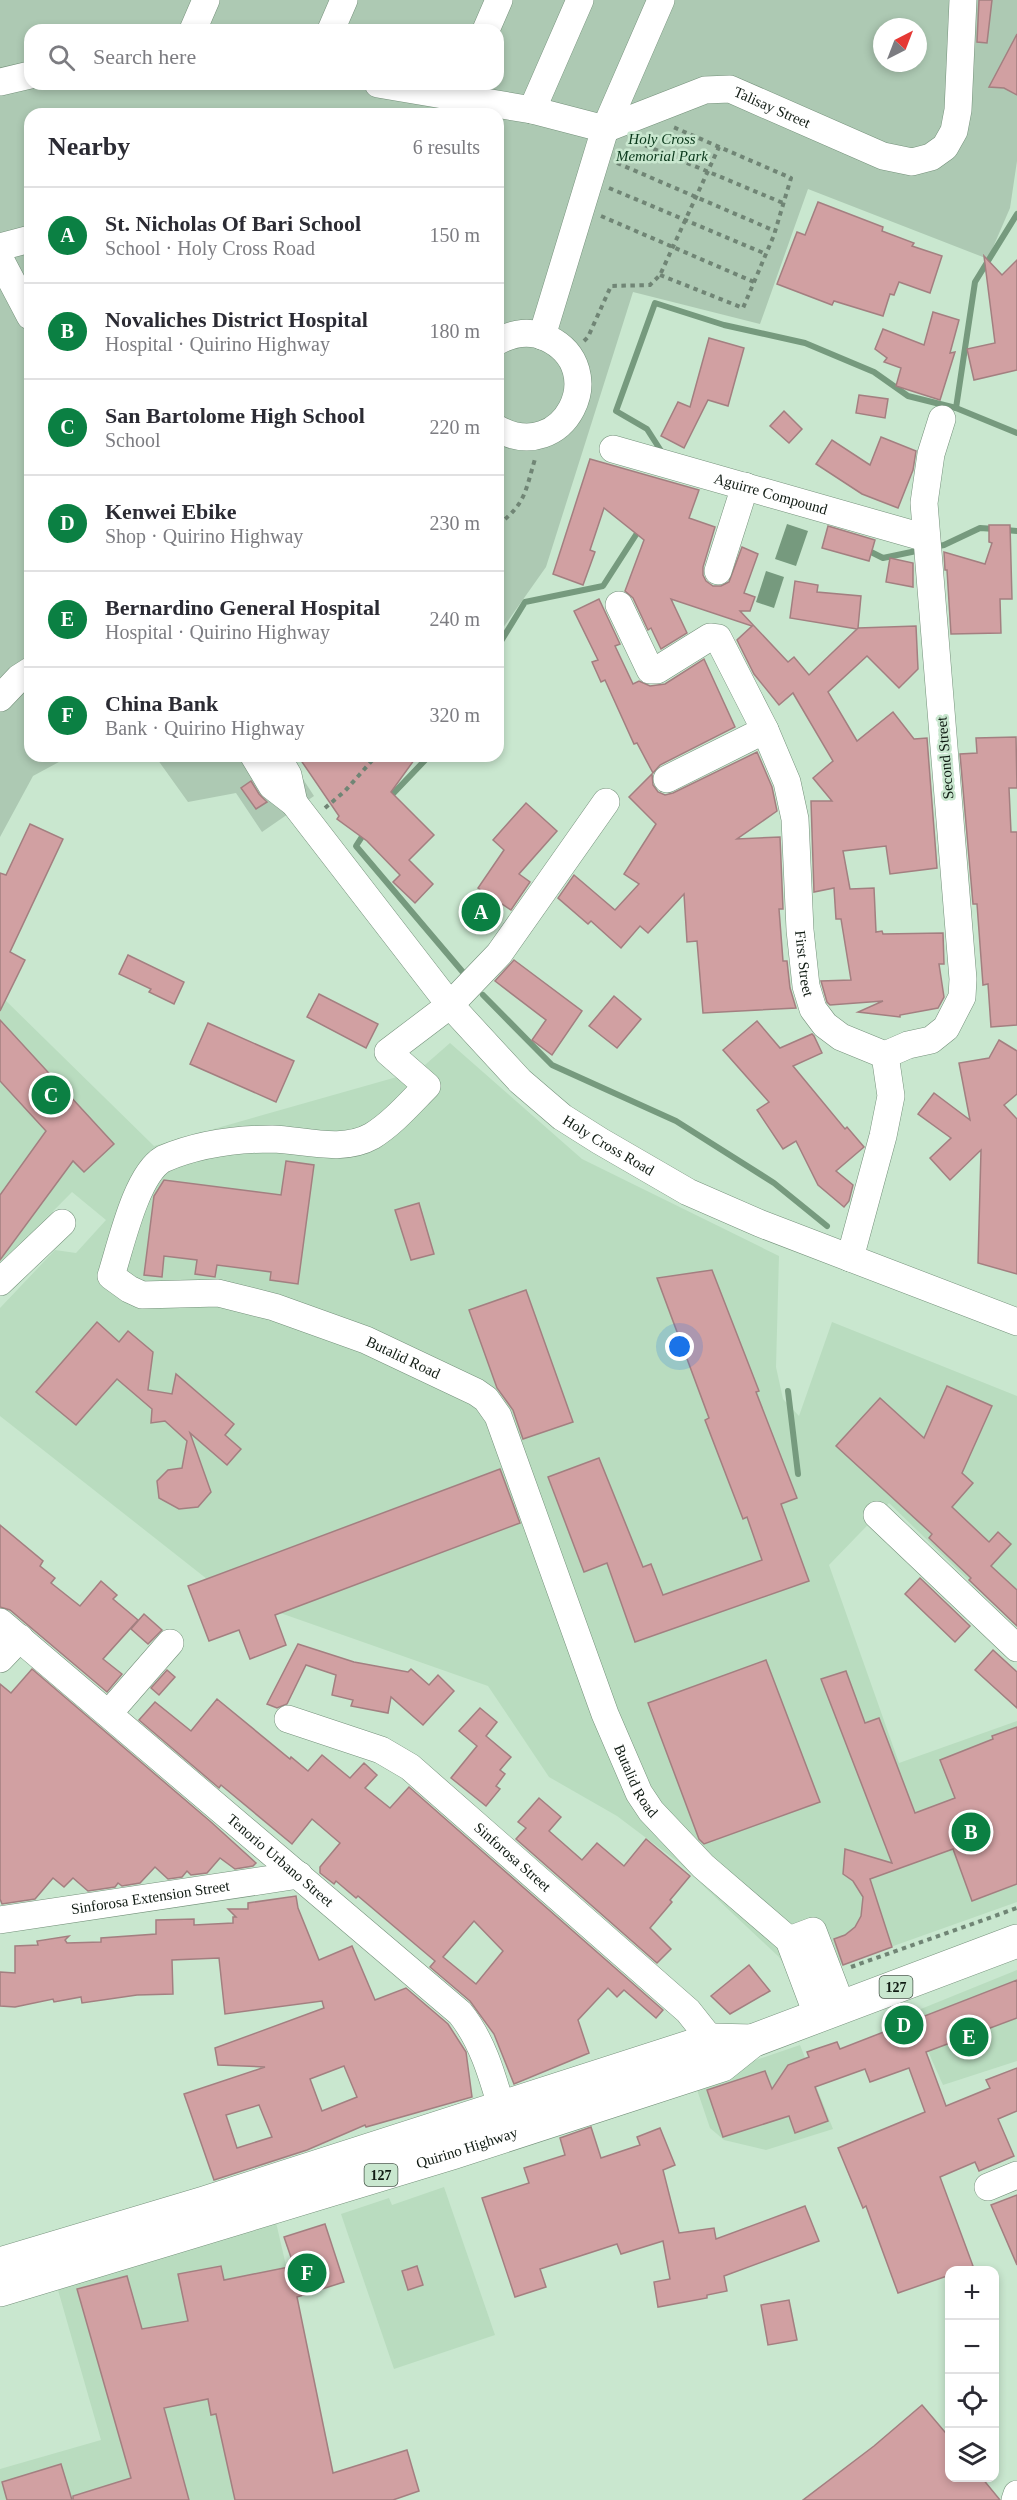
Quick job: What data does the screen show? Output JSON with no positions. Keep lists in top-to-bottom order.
{
  "streets": {
    "main road": ["127", "Quirino Highway"],
    "street": [
      "Talisay Street",
      "Aguirre Compound",
      "Second Street",
      "First Street",
      "Holy Cross Road",
      "Butalid Road",
      "Sinforosa Street",
      "Tenorio Urbano Street",
      "Sinforosa Extension Street"
    ]
  },
  "crossings": [
    ["Aguirre Compound", "Second Street"],
    ["Second Street", "First Street"],
    ["Holy Cross Road", "Butalid Road"],
    ["Butalid Road", "Quirino Highway"],
    ["Sinforosa Street", "Quirino Highway"],
    ["Tenorio Urbano Street", "Sinforosa Extension Street"],
    ["Tenorio Urbano Street", "Quirino Highway"]
  ],
  "parks": ["Holy Cross Memorial Park"],
  "north": "top right",
  "page": {
    "search": "Search here",
    "heading": ["Nearby", "6 results"],
    "list": [
      {
        "mark": "A",
        "name": "St. Nicholas Of Bari School",
        "note": "School · Holy Cross Road",
        "value": "150 m"
      },
      {
        "mark": "B",
        "name": "Novaliches District Hospital",
        "note": "Hospital · Quirino Highway",
        "value": "180 m"
      },
      {
        "mark": "C",
        "name": "San Bartolome High School",
        "note": "School",
        "value": "220 m"
      },
      {
        "mark": "D",
        "name": "Kenwei Ebike",
        "note": "Shop · Quirino Highway",
        "value": "230 m"
      },
      {
        "mark": "E",
        "name": "Bernardino General Hospital",
        "note": "Hospital · Quirino Highway",
        "value": "240 m"
      },
      {
        "mark": "F",
        "name": "China Bank",
        "note": "Bank · Quirino Highway",
        "value": "320 m"
      }
    ],
    "pins": [
      "A",
      "C",
      "B",
      "D",
      "E",
      "F"
    ],
    "map_buttons": ["+", "−"]
  }
}
